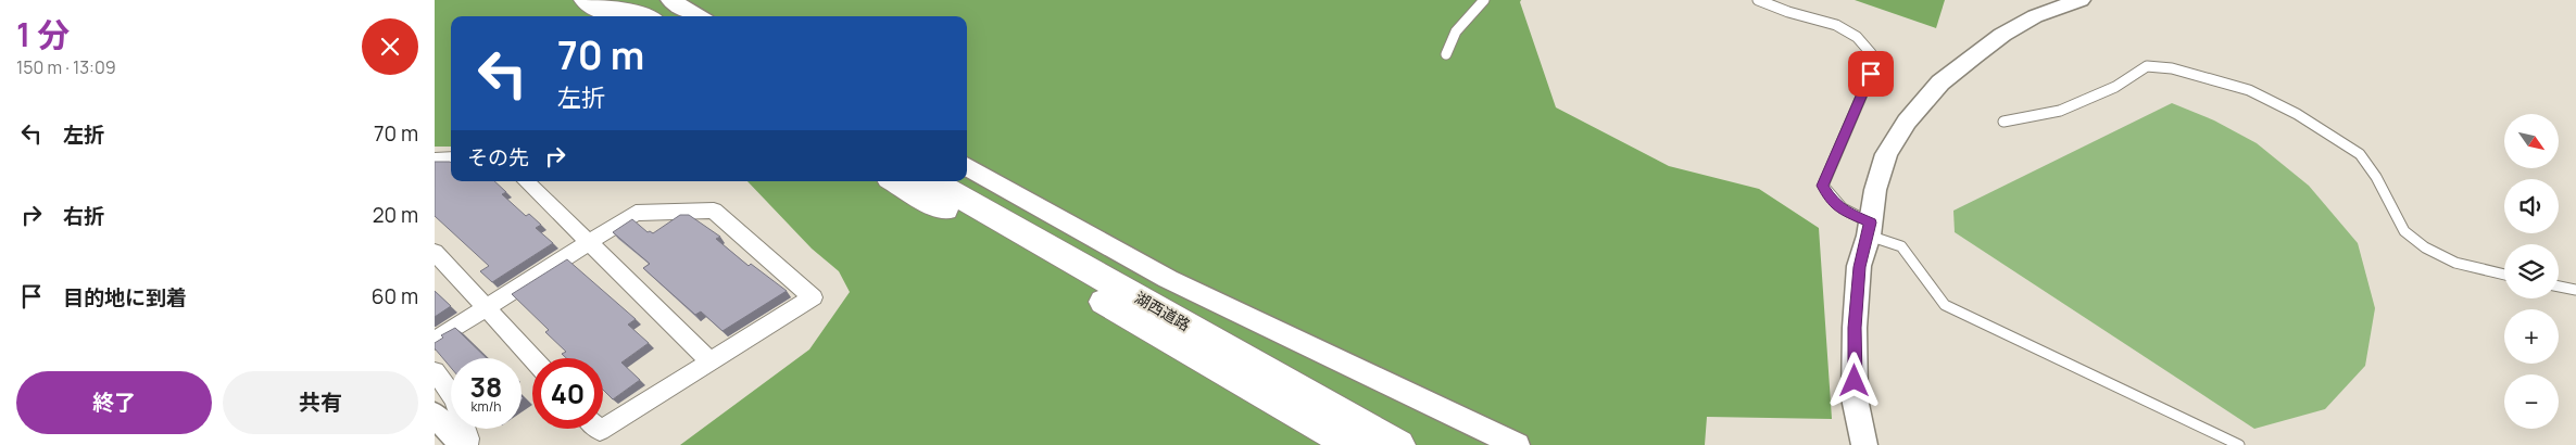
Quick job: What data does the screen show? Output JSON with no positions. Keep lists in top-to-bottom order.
{
  "streets": {
    "highway": ["湖西道路"]
  },
  "north": "bottom right",
  "page": {
    "heading": ["1 分", "150 m · 13:09"],
    "turn": ["70 m", "左折"],
    "list": [
      {
        "name": "左折",
        "value": "70 m"
      },
      {
        "name": "右折",
        "value": "20 m"
      },
      {
        "name": "目的地に到着",
        "value": "60 m"
      }
    ],
    "map_buttons": ["+", "−"],
    "then": "その先",
    "speed": "38 km/h",
    "limit": "40",
    "buttons": ["終了", "共有"]
  }
}
